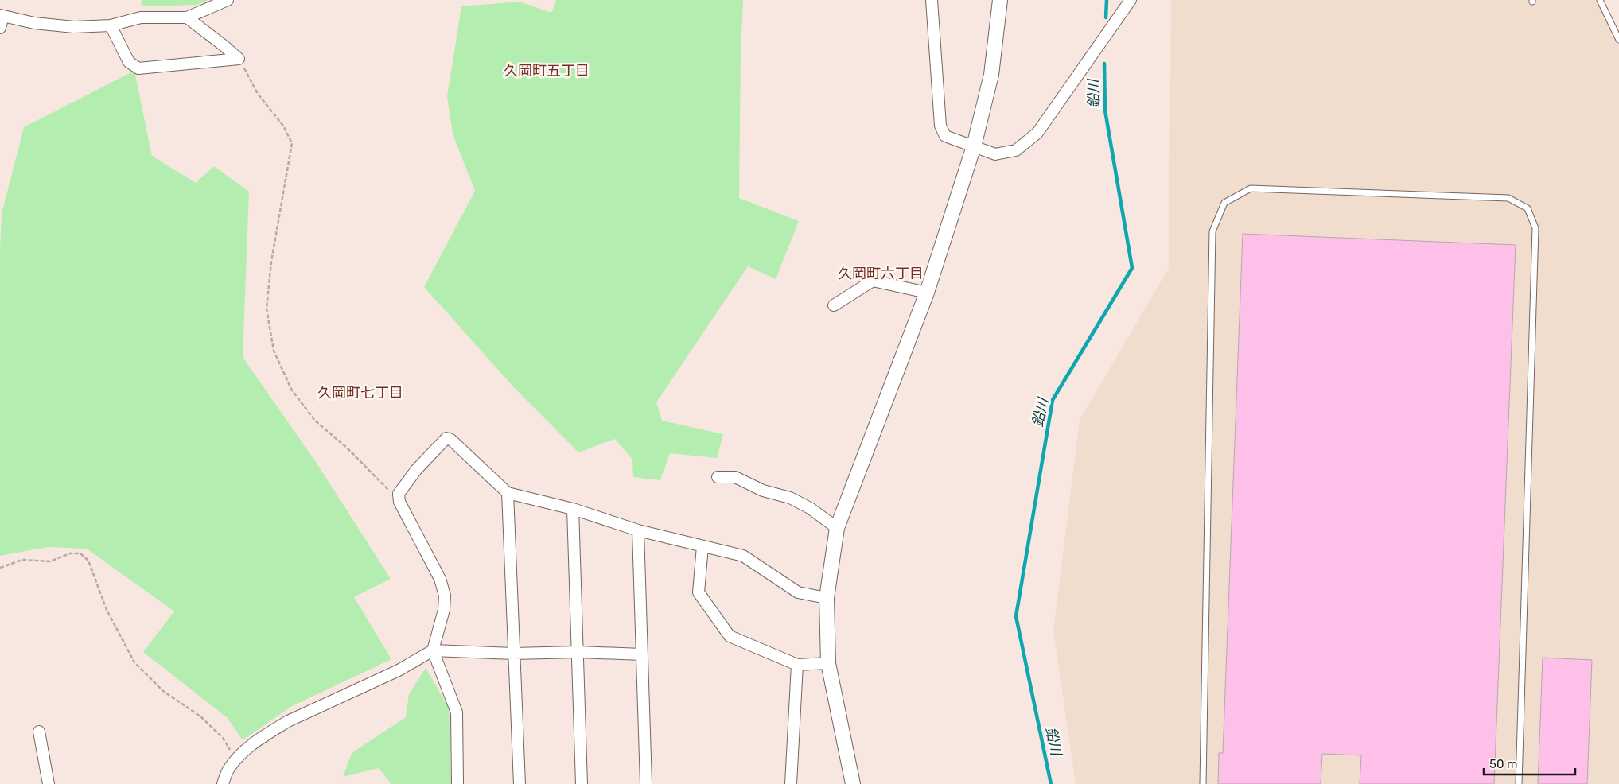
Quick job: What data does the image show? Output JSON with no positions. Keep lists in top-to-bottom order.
{
  "districts": ["久岡町五丁目", "久岡町六丁目", "久岡町七丁目"],
  "water": ["鉛川"],
  "scale_bar": "50 m"
}
